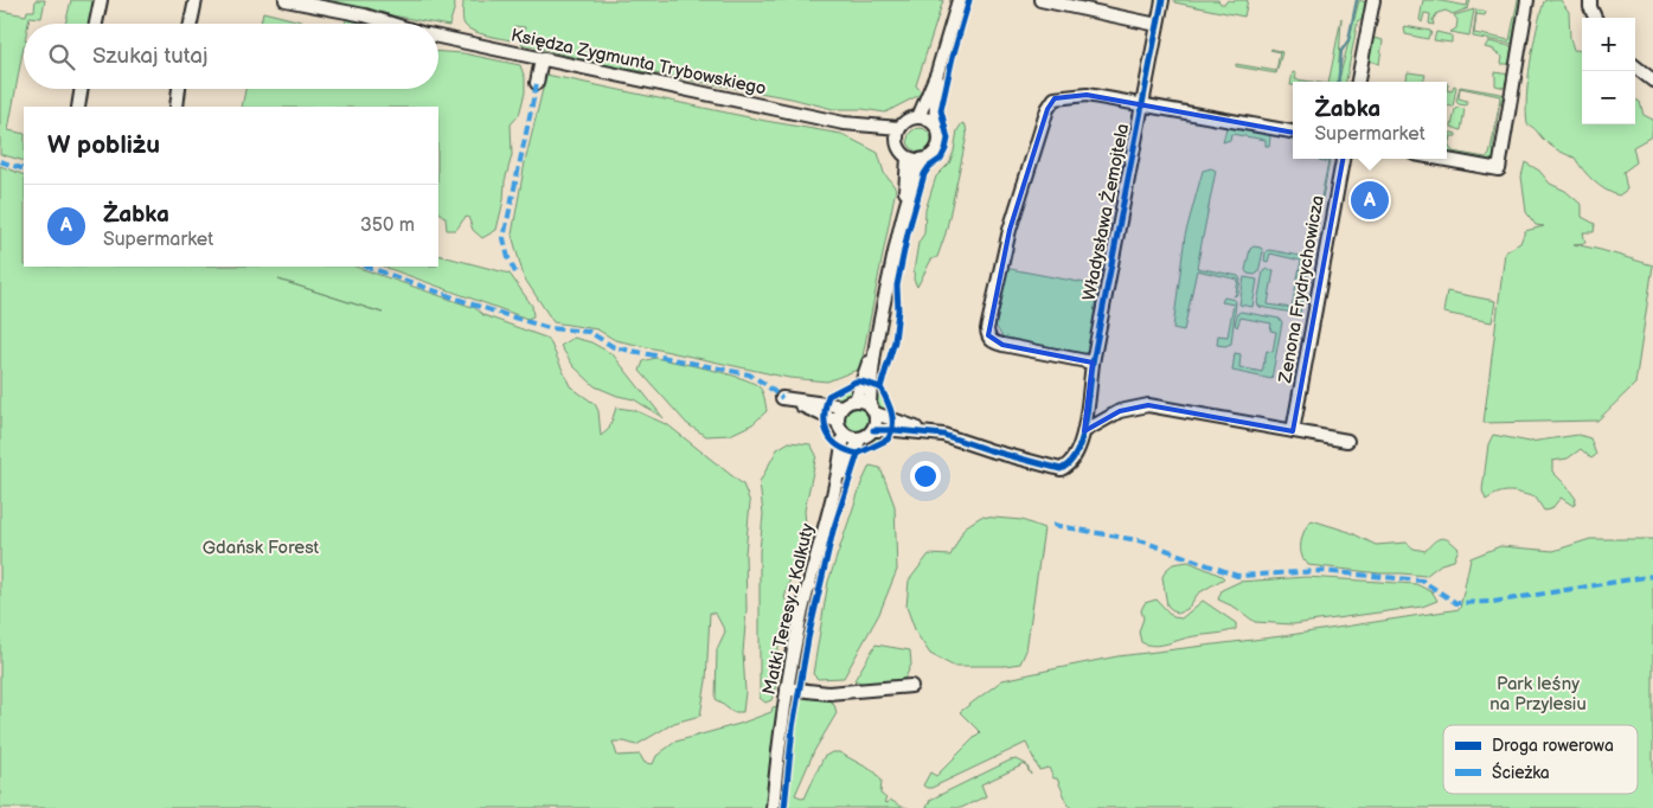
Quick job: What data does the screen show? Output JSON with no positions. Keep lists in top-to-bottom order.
{
  "streets": {
    "street": [
      "Księdza Zygmunta Trybowskiego",
      "Władysława Żemojtela",
      "Zenona Frydrychowicza",
      "Matki Teresy z Kalkuty"
    ]
  },
  "parks": ["Gdańsk Forest", "Park leśny na Przylesiu"],
  "legend": ["Droga rowerowa", "Ścieżka"],
  "page": {
    "map_buttons": ["+", "−"],
    "search": "Szukaj tutaj",
    "popup": ["Żabka", "Supermarket"],
    "heading": "W pobliżu",
    "pins": "A",
    "list": [
      {
        "mark": "A",
        "name": "Żabka",
        "note": "Supermarket",
        "value": "350 m"
      }
    ]
  }
}
